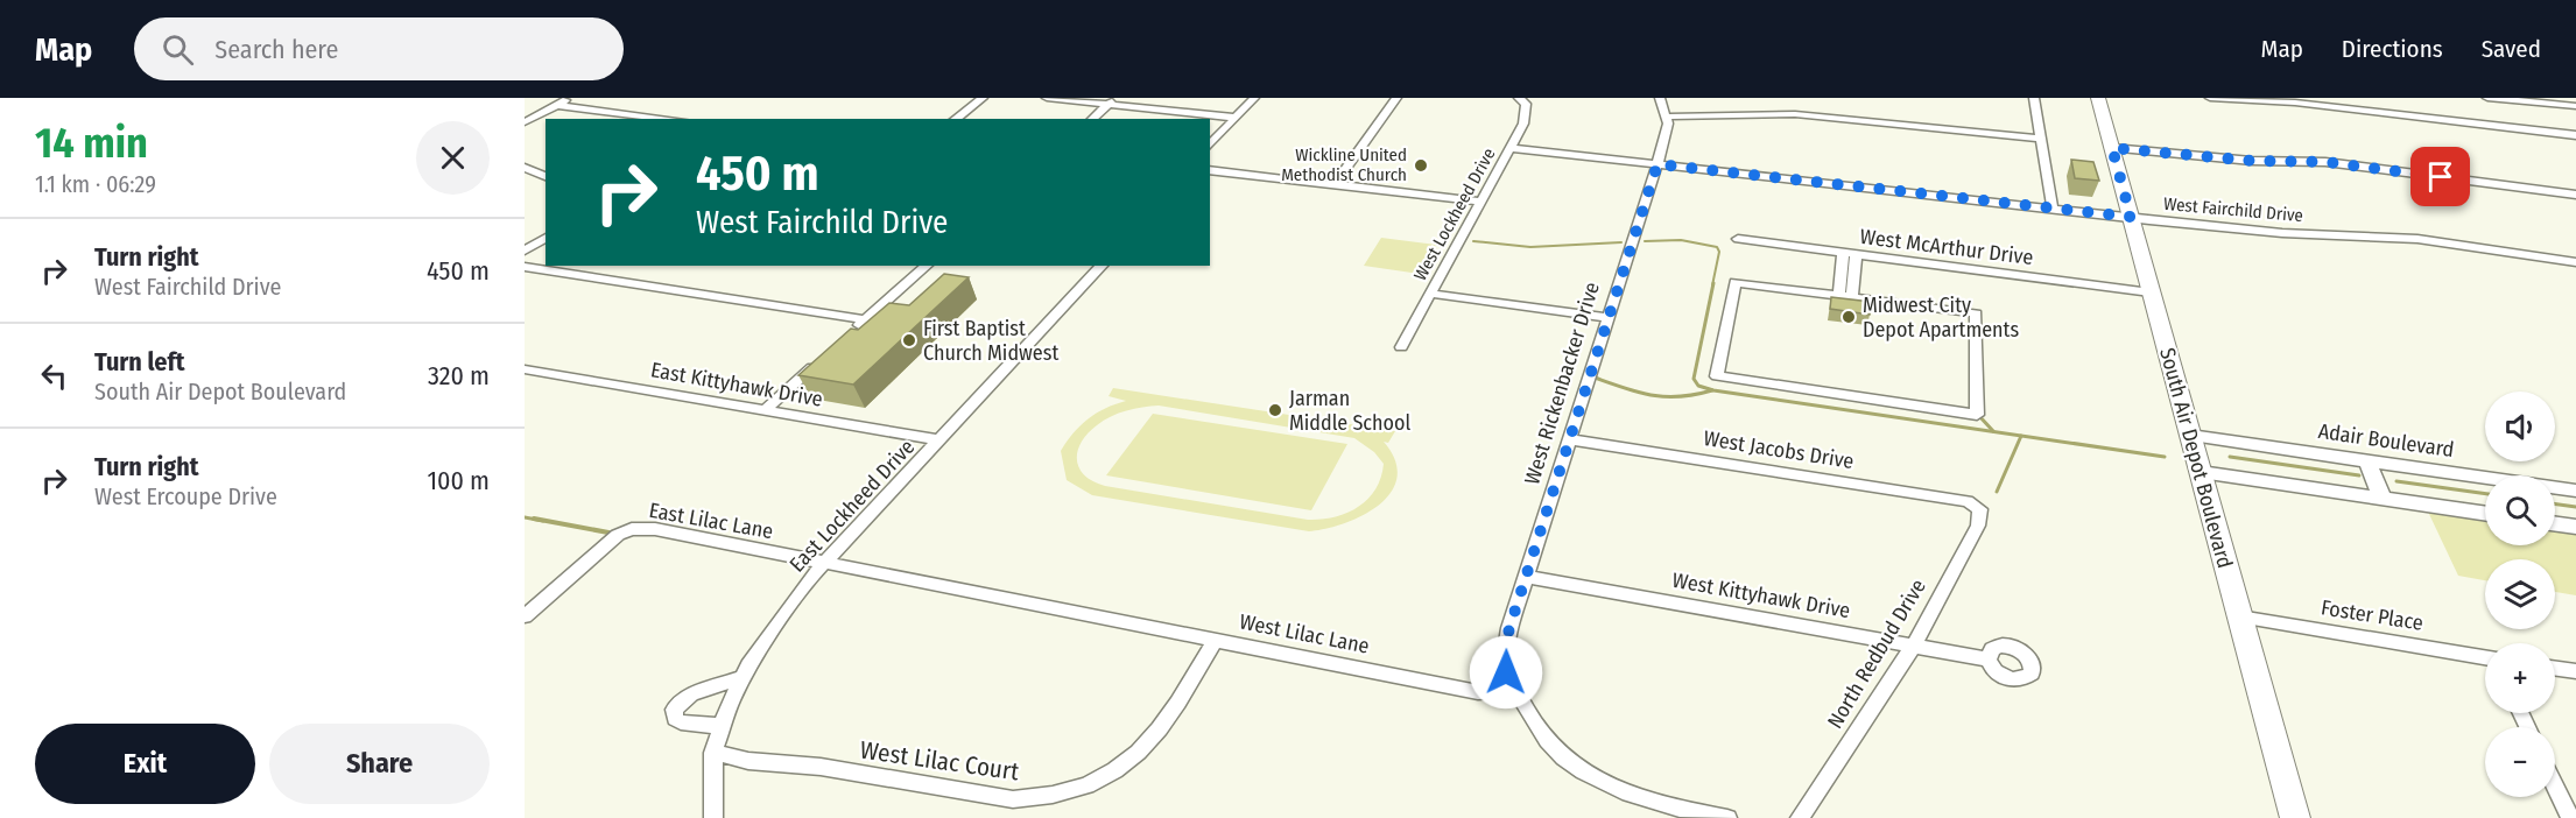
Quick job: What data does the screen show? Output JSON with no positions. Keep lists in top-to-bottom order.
{
  "streets": {
    "main road": ["South Air Depot Boulevard"],
    "street": [
      "West Fairchild Drive",
      "West Lockheed Drive",
      "West McArthur Drive",
      "West Rickenbacker Drive",
      "East Kittyhawk Drive",
      "Adair Boulevard",
      "West Jacobs Drive",
      "East Lockheed Drive",
      "East Lilac Lane",
      "West Kittyhawk Drive",
      "Foster Place",
      "West Lilac Lane",
      "North Redbud Drive",
      "West Lilac Court"
    ]
  },
  "crossings": [
    ["West Fairchild Drive", "West Lockheed Drive"],
    ["West Fairchild Drive", "West Rickenbacker Drive"],
    ["West Fairchild Drive", "South Air Depot Boulevard"],
    ["West McArthur Drive", "South Air Depot Boulevard"],
    ["West Rickenbacker Drive", "West Jacobs Drive"],
    ["West Rickenbacker Drive", "West Kittyhawk Drive"],
    ["West Rickenbacker Drive", "West Lilac Lane"],
    ["East Kittyhawk Drive", "East Lockheed Drive"],
    ["Adair Boulevard", "South Air Depot Boulevard"],
    ["West Jacobs Drive", "North Redbud Drive"],
    ["South Air Depot Boulevard", "Foster Place"],
    ["East Lockheed Drive", "East Lilac Lane"],
    ["East Lockheed Drive", "West Lilac Lane"],
    ["East Lockheed Drive", "West Lilac Court"],
    ["East Lilac Lane", "West Lilac Lane"],
    ["West Kittyhawk Drive", "North Redbud Drive"],
    ["West Lilac Lane", "West Lilac Court"]
  ],
  "places": [
    "Wickline United Methodist Church",
    "Midwest City Depot Apartments",
    "First Baptist Church Midwest",
    "Jarman Middle School"
  ],
  "page": {
    "header": "Map",
    "search": "Search here",
    "nav": ["Map", "Directions", "Saved"],
    "heading": ["14 min", "1.1 km · 06:29"],
    "turn": ["450 m", "West Fairchild Drive"],
    "list": [
      {
        "name": "Turn right",
        "note": "West Fairchild Drive",
        "value": "450 m"
      },
      {
        "name": "Turn left",
        "note": "South Air Depot Boulevard",
        "value": "320 m"
      },
      {
        "name": "Turn right",
        "note": "West Ercoupe Drive",
        "value": "100 m"
      }
    ],
    "map_buttons": ["+", "−"],
    "buttons": ["Exit", "Share"]
  }
}
